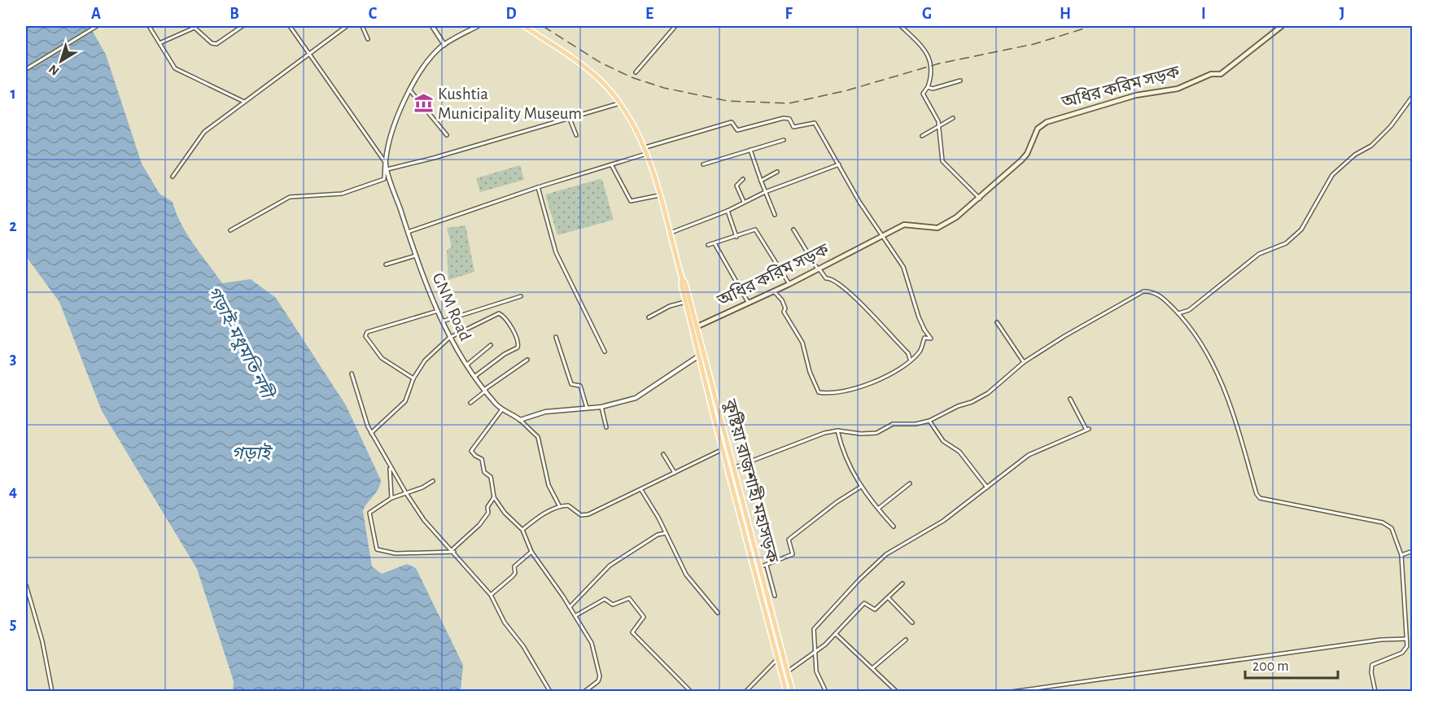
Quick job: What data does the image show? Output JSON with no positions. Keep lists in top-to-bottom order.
{
  "streets": {
    "highway": ["কুষ্টিয়া রাজশাহী মহাসড়ক"],
    "main road": ["অধির করিম সড়ক"],
    "street": ["GNM Road"]
  },
  "crossings": [
    ["অধির করিম সড়ক", "কুষ্টিয়া রাজশাহী মহাসড়ক"]
  ],
  "water": ["গড়াই-মধুমতি নদী", "গড়াই"],
  "places": {
    "museum": ["Kushtia Municipality Museum"]
  },
  "scale_bar": "200 m",
  "north": "bottom left",
  "grid": {
    "columns": [
      "A",
      "B",
      "C",
      "D",
      "E",
      "F",
      "G",
      "H",
      "I",
      "J"
    ],
    "rows": [
      "1",
      "2",
      "3",
      "4",
      "5"
    ]
  }
}
